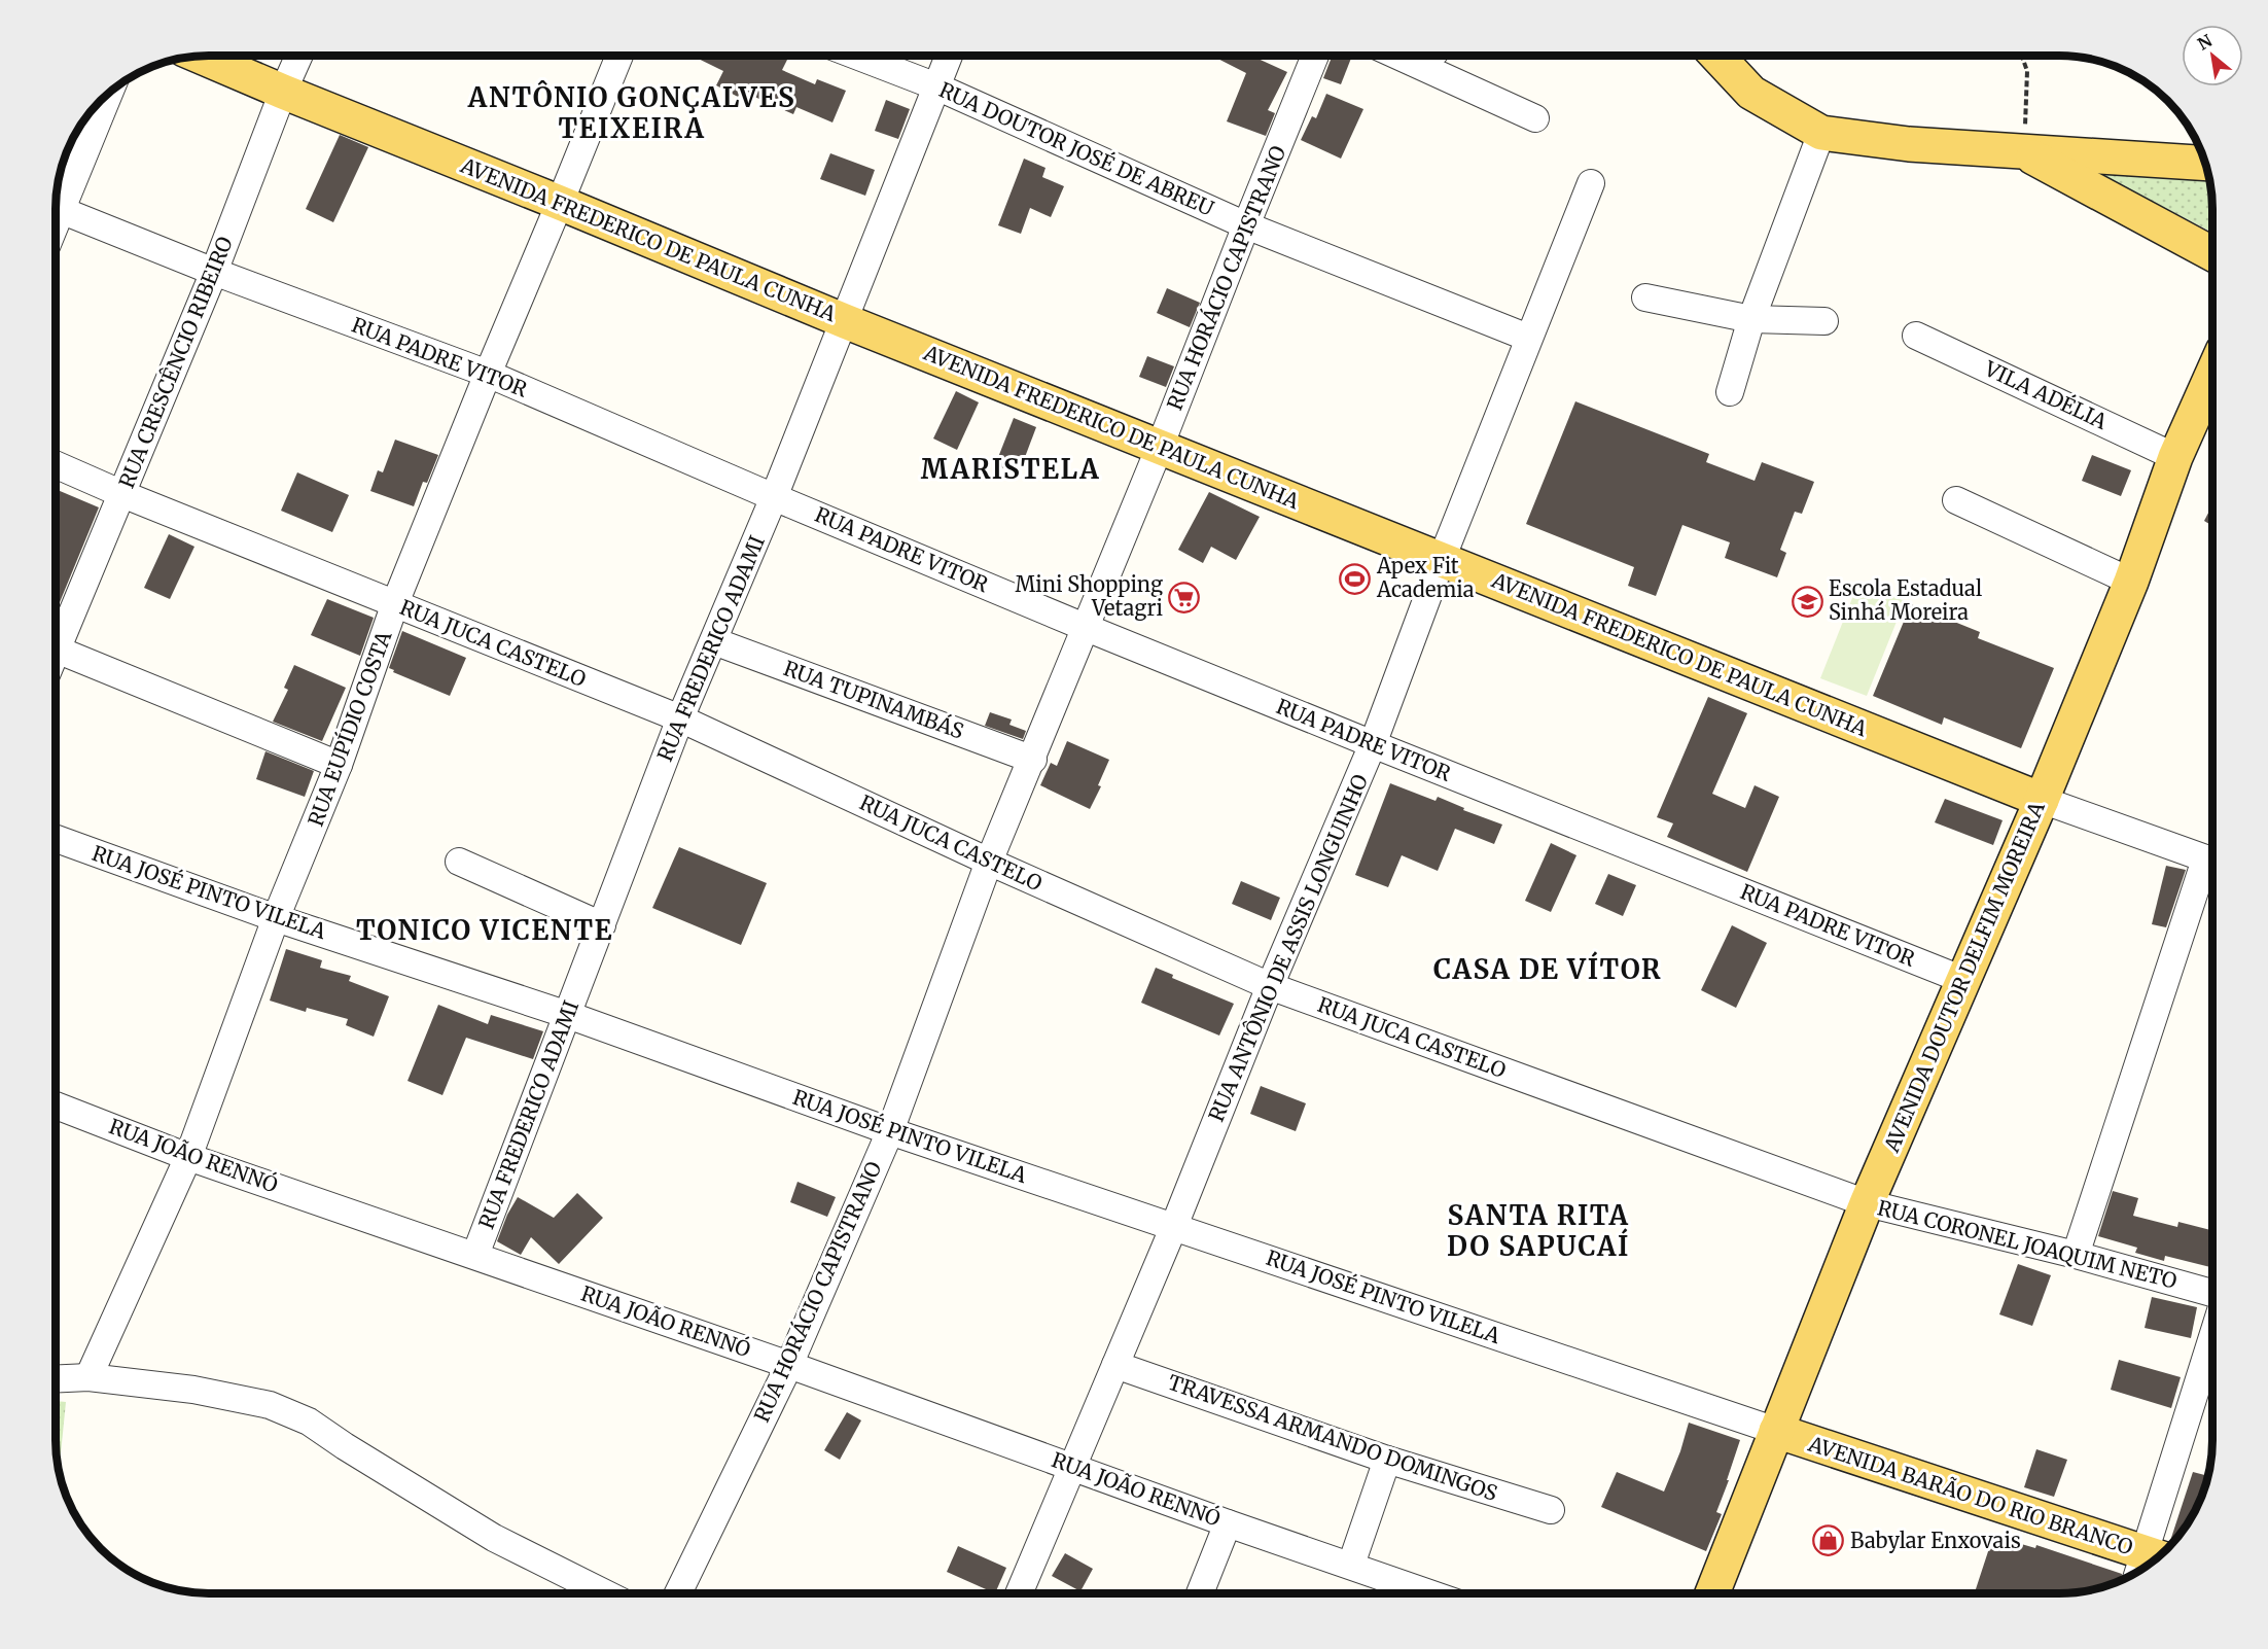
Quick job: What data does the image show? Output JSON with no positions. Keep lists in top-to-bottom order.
{
  "streets": {
    "main road": ["AVENIDA FREDERICO DE PAULA CUNHA", "AVENIDA DOUTOR DELFIM MOREIRA", "AVENIDA BARÃO DO RIO BRANCO"],
    "street": [
      "RUA DOUTOR JOSÉ DE ABREU",
      "RUA HORÁCIO CAPISTRANO",
      "RUA PADRE VITOR",
      "RUA CRESCÊNCIO RIBEIRO",
      "VILA ADÉLIA",
      "RUA JUCA CASTELO",
      "RUA FREDERICO ADAMI",
      "RUA TUPINAMBÁS",
      "RUA EUPÍDIO COSTA",
      "RUA JOSÉ PINTO VILELA",
      "RUA ANTÔNIO DE ASSIS LONGUINHO",
      "RUA JOÃO RENNÓ",
      "RUA CORONEL JOAQUIM NETO",
      "TRAVESSA ARMANDO DOMINGOS"
    ]
  },
  "crossings": [
    ["RUA DOUTOR JOSÉ DE ABREU", "RUA HORÁCIO CAPISTRANO"],
    ["RUA DOUTOR JOSÉ DE ABREU", "RUA FREDERICO ADAMI"],
    ["RUA DOUTOR JOSÉ DE ABREU", "RUA ANTÔNIO DE ASSIS LONGUINHO"],
    ["AVENIDA FREDERICO DE PAULA CUNHA", "RUA HORÁCIO CAPISTRANO"],
    ["AVENIDA FREDERICO DE PAULA CUNHA", "RUA CRESCÊNCIO RIBEIRO"],
    ["AVENIDA FREDERICO DE PAULA CUNHA", "RUA FREDERICO ADAMI"],
    ["AVENIDA FREDERICO DE PAULA CUNHA", "RUA EUPÍDIO COSTA"],
    ["AVENIDA FREDERICO DE PAULA CUNHA", "RUA ANTÔNIO DE ASSIS LONGUINHO"],
    ["AVENIDA FREDERICO DE PAULA CUNHA", "AVENIDA DOUTOR DELFIM MOREIRA"],
    ["RUA HORÁCIO CAPISTRANO", "RUA PADRE VITOR"],
    ["RUA HORÁCIO CAPISTRANO", "RUA JUCA CASTELO"],
    ["RUA HORÁCIO CAPISTRANO", "RUA TUPINAMBÁS"],
    ["RUA HORÁCIO CAPISTRANO", "RUA JOSÉ PINTO VILELA"],
    ["RUA HORÁCIO CAPISTRANO", "RUA JOÃO RENNÓ"],
    ["RUA PADRE VITOR", "RUA CRESCÊNCIO RIBEIRO"],
    ["RUA PADRE VITOR", "RUA FREDERICO ADAMI"],
    ["RUA PADRE VITOR", "RUA EUPÍDIO COSTA"],
    ["RUA PADRE VITOR", "RUA ANTÔNIO DE ASSIS LONGUINHO"],
    ["RUA PADRE VITOR", "AVENIDA DOUTOR DELFIM MOREIRA"],
    ["RUA CRESCÊNCIO RIBEIRO", "RUA JUCA CASTELO"],
    ["VILA ADÉLIA", "AVENIDA DOUTOR DELFIM MOREIRA"],
    ["RUA JUCA CASTELO", "RUA FREDERICO ADAMI"],
    ["RUA JUCA CASTELO", "RUA EUPÍDIO COSTA"],
    ["RUA JUCA CASTELO", "RUA ANTÔNIO DE ASSIS LONGUINHO"],
    ["RUA JUCA CASTELO", "AVENIDA DOUTOR DELFIM MOREIRA"],
    ["RUA JUCA CASTELO", "RUA CORONEL JOAQUIM NETO"],
    ["RUA FREDERICO ADAMI", "RUA TUPINAMBÁS"],
    ["RUA FREDERICO ADAMI", "RUA JOSÉ PINTO VILELA"],
    ["RUA FREDERICO ADAMI", "RUA JOÃO RENNÓ"],
    ["RUA EUPÍDIO COSTA", "RUA JOSÉ PINTO VILELA"],
    ["RUA EUPÍDIO COSTA", "RUA JOÃO RENNÓ"],
    ["RUA JOSÉ PINTO VILELA", "RUA ANTÔNIO DE ASSIS LONGUINHO"],
    ["RUA JOSÉ PINTO VILELA", "AVENIDA DOUTOR DELFIM MOREIRA"],
    ["RUA JOSÉ PINTO VILELA", "AVENIDA BARÃO DO RIO BRANCO"],
    ["RUA ANTÔNIO DE ASSIS LONGUINHO", "RUA JOÃO RENNÓ"],
    ["RUA ANTÔNIO DE ASSIS LONGUINHO", "TRAVESSA ARMANDO DOMINGOS"],
    ["AVENIDA DOUTOR DELFIM MOREIRA", "RUA CORONEL JOAQUIM NETO"],
    ["AVENIDA DOUTOR DELFIM MOREIRA", "AVENIDA BARÃO DO RIO BRANCO"]
  ],
  "districts": [
    "ANTÔNIO GONÇALVES TEIXEIRA",
    "MARISTELA",
    "TONICO VICENTE",
    "CASA DE VÍTOR",
    "SANTA RITA DO SAPUCAÍ"
  ],
  "places": {
    "sports": ["Apex Fit Academia"],
    "supermarket": ["Mini Shopping Vetagri"],
    "school or university": ["Escola Estadual Sinhá Moreira"],
    "shop": ["Babylar Enxovais"]
  },
  "north": "top left"
}
